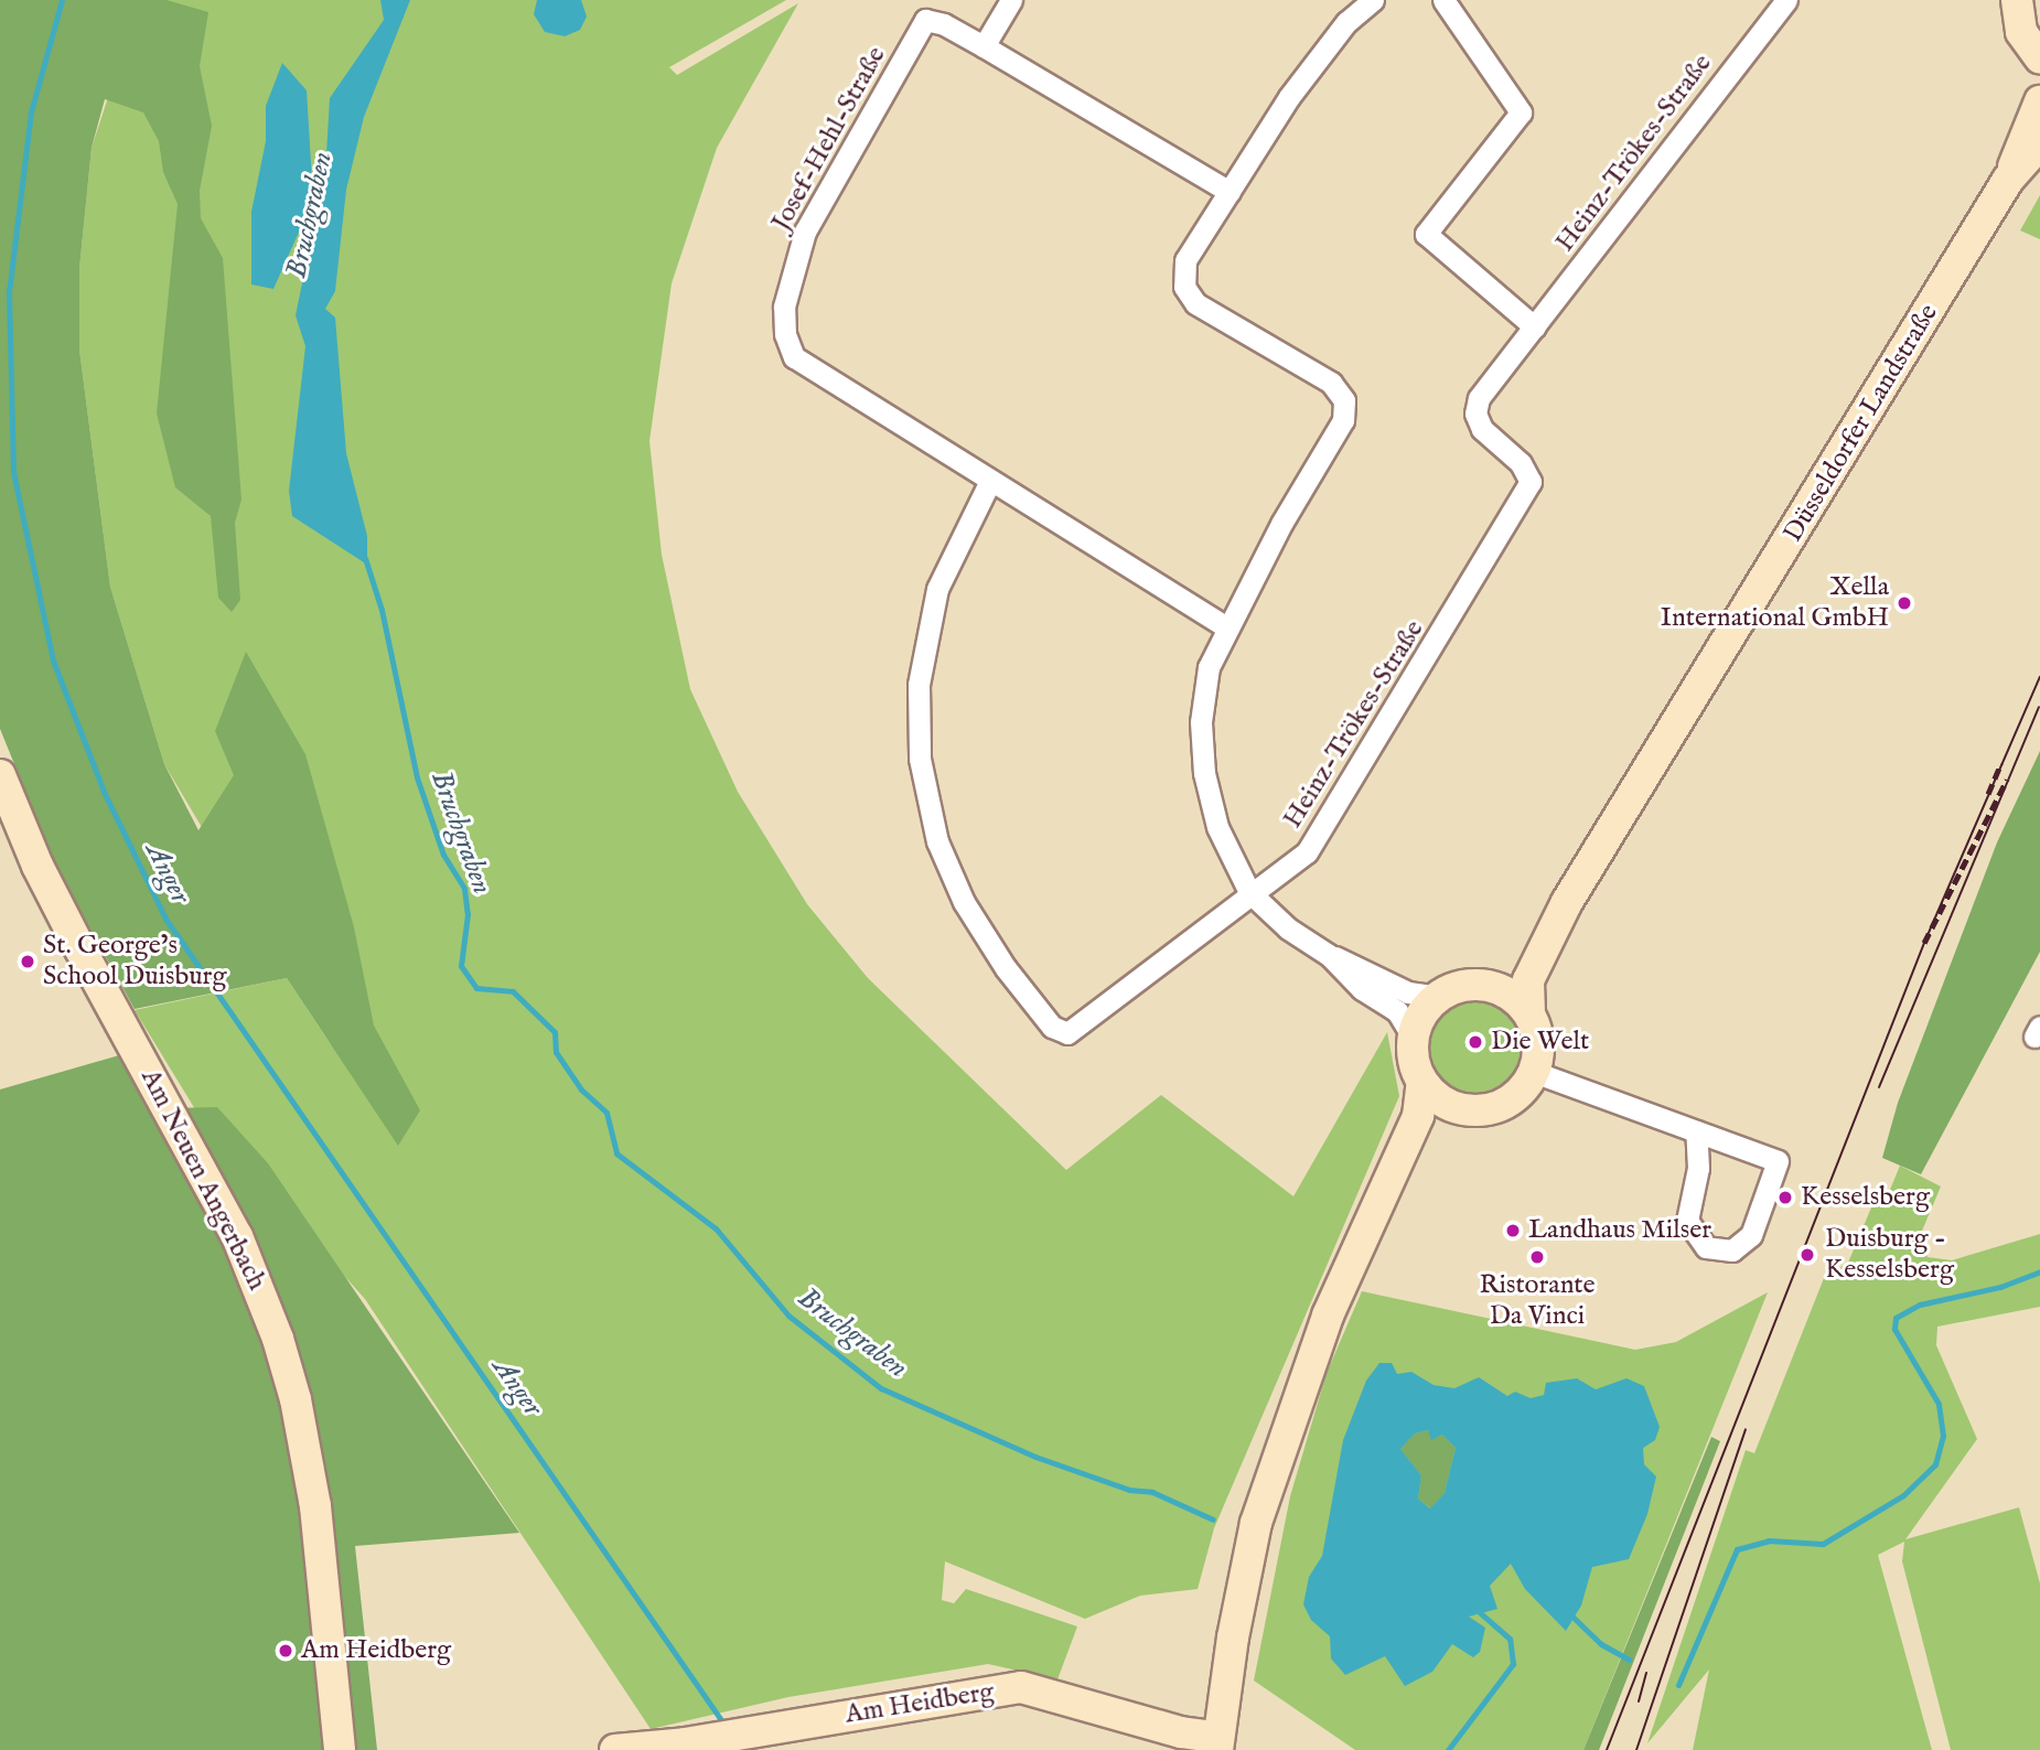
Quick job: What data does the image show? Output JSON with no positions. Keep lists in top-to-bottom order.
{
  "streets": {
    "main road": ["Düsseldorfer Landstraße", "Am Neuen Angerbach", "Am Heidberg"],
    "street": ["Josef-Hehl-Straße", "Heinz-Trökes-Straße"]
  },
  "crossings": [
    ["Josef-Hehl-Straße", "Heinz-Trökes-Straße"]
  ],
  "water": ["Bruchgraben", "Anger"],
  "places": [
    "Xella International GmbH",
    "St. George’s School Duisburg",
    "Die Welt",
    "Kesselsberg",
    "Landhaus Milser",
    "Duisburg - Kesselsberg",
    "Ristorante Da Vinci",
    "Am Heidberg"
  ]
}
